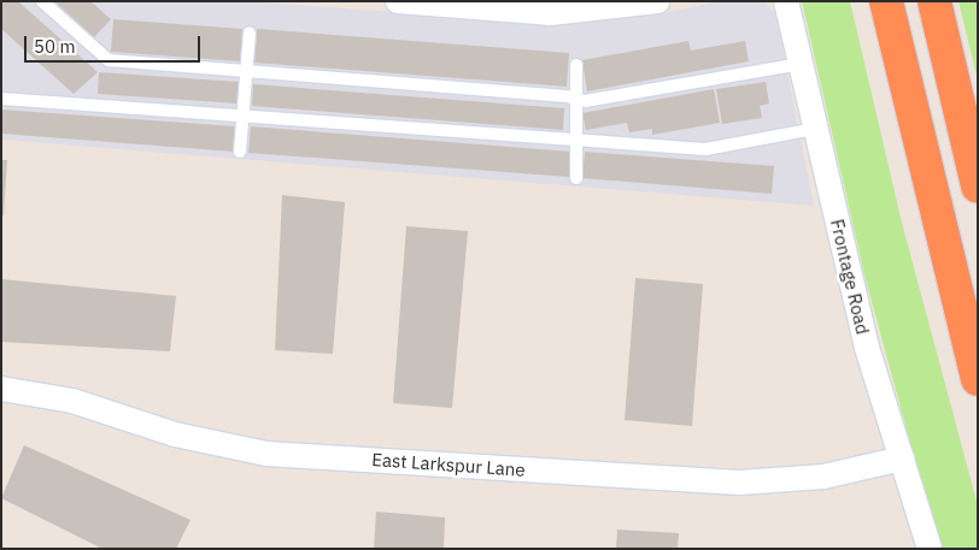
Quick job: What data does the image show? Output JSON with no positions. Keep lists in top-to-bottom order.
{
  "streets": {
    "street": ["Frontage Road", "East Larkspur Lane"]
  },
  "crossings": [
    ["Frontage Road", "East Larkspur Lane"]
  ],
  "scale_bar": "50 m"
}
